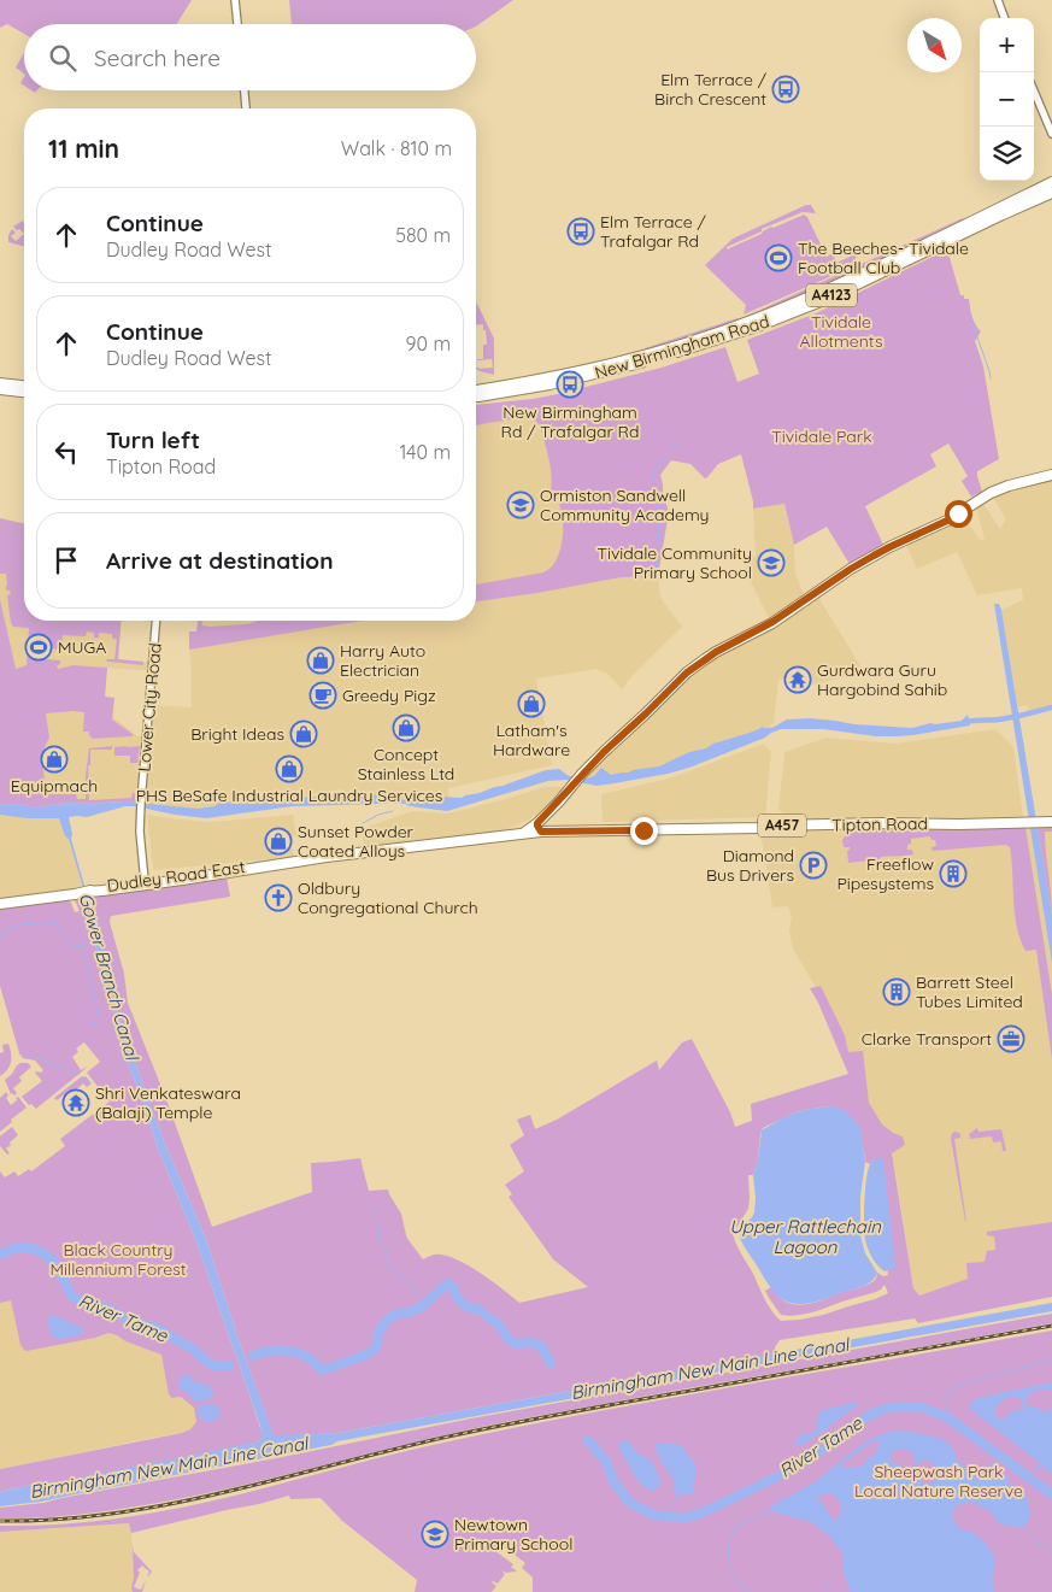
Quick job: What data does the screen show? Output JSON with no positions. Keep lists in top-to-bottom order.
{
  "streets": {
    "main road": [
      "A4123",
      "New Birmingham Road",
      "Tipton Road",
      "A457",
      "Dudley Road East"
    ],
    "street": ["Lower City Road"]
  },
  "crossings": [
    ["Lower City Road", "Dudley Road East"],
    ["Tipton Road", "Dudley Road East"]
  ],
  "water": [
    "Gower Branch Canal",
    "Upper Rattlechain Lagoon",
    "River Tame",
    "Birmingham New Main Line Canal"
  ],
  "parks": [
    "Tividale Allotments",
    "Tividale Park",
    "Black Country Millennium Forest",
    "Sheepwash Park Local Nature Reserve"
  ],
  "places": {
    "bus stop": ["Elm Terrace / Birch Crescent", "Elm Terrace / Trafalgar Rd", "New Birmingham Rd / Trafalgar Rd"],
    "sports": ["The Beeches- Tividale Football Club", "MUGA"],
    "school or university": ["Ormiston Sandwell Community Academy", "Tividale Community Primary School", "Newtown Primary School"],
    "shop": [
      "Harry Auto Electrician",
      "Latham's Hardware",
      "Concept Stainless Ltd",
      "Bright Ideas",
      "Equipmach",
      "PHS BeSafe Industrial Laundry Services",
      "Sunset Powder Coated Alloys"
    ],
    "temple": ["Gurdwara Guru Hargobind Sahib", "Shri Venkateswara (Balaji) Temple"],
    "cafe": ["Greedy Pigz"],
    "parking": ["Diamond Bus Drivers"],
    "building": ["Freeflow Pipesystems", "Barrett Steel Tubes Limited"],
    "church": ["Oldbury Congregational Church"],
    "office": ["Clarke Transport"]
  },
  "north": "bottom right",
  "page": {
    "map_buttons": ["+", "−"],
    "search": "Search here",
    "heading": ["11 min", "Walk · 810 m"],
    "list": [
      ["Continue", "Dudley Road West", "580 m"],
      ["Continue", "Dudley Road West", "90 m"],
      ["Turn left", "Tipton Road", "140 m"],
      "Arrive at destination"
    ]
  }
}
